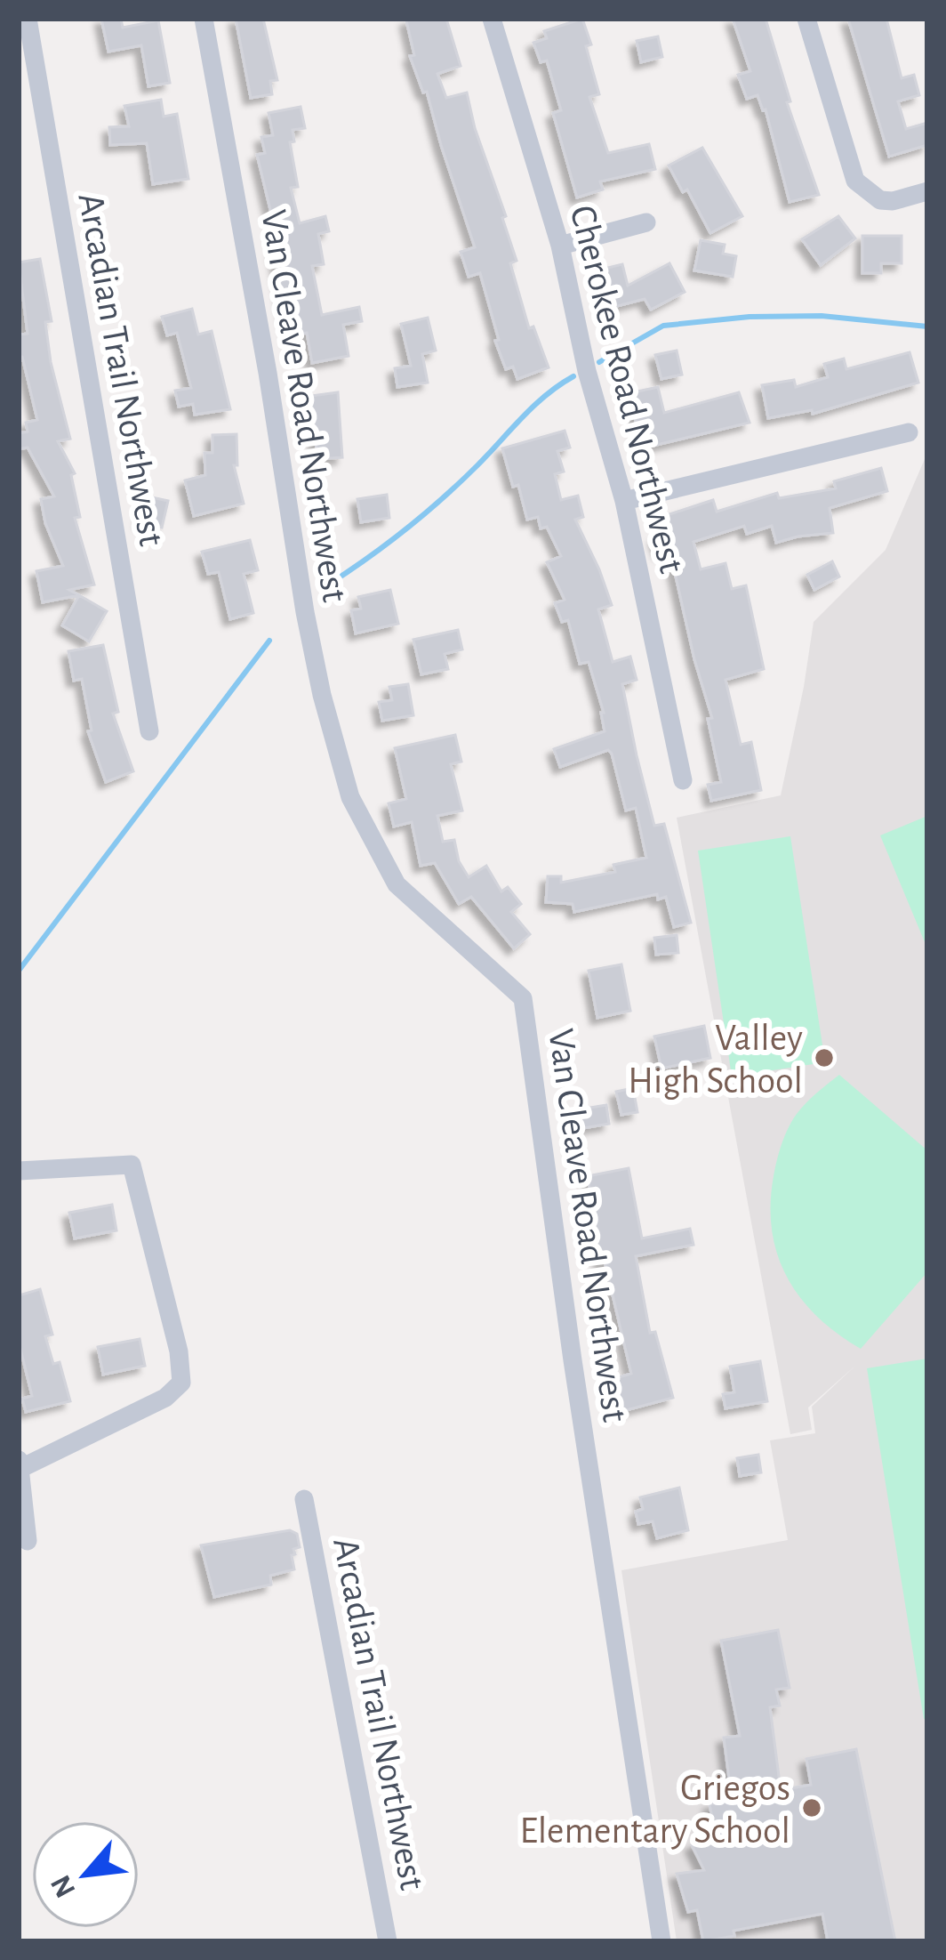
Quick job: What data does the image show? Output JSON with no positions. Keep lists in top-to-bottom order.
{
  "streets": {
    "street": ["Arcadian Trail Northwest", "Cherokee Road Northwest", "Van Cleave Road Northwest"]
  },
  "places": ["Valley High School", "Griegos Elementary School"],
  "north": "bottom left"
}
